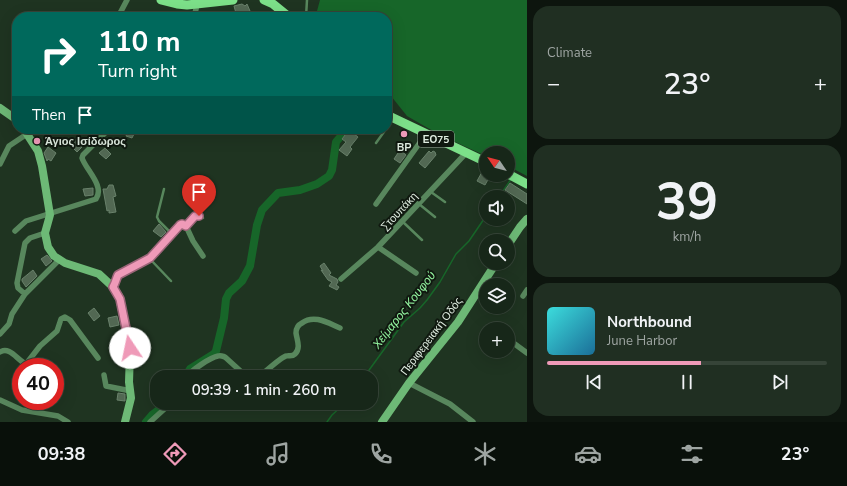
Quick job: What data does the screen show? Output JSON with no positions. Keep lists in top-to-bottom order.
{
  "streets": {
    "main road": ["ΕΟ75"],
    "street": ["Στουπάκη", "Περιφερειακή Οδός"]
  },
  "crossings": [
    ["ΕΟ75", "Στουπάκη"]
  ],
  "water": ["Χείμαρος Κουφού"],
  "places": ["BP", "Άγιος Ισίδωρος"],
  "north": "top left",
  "page": {
    "tile": [
      "Climate",
      ["39", "km/h"]
    ],
    "turn": ["110 m", "Turn right"],
    "heat": ["−", "23°", "+"],
    "then": "Then",
    "map_buttons": "+",
    "song": ["Northbound", "June Harbor"],
    "limit": "40",
    "trip": "09:39 · 1 min · 260 m",
    "tabs": ["09:38", "23°"]
  }
}
